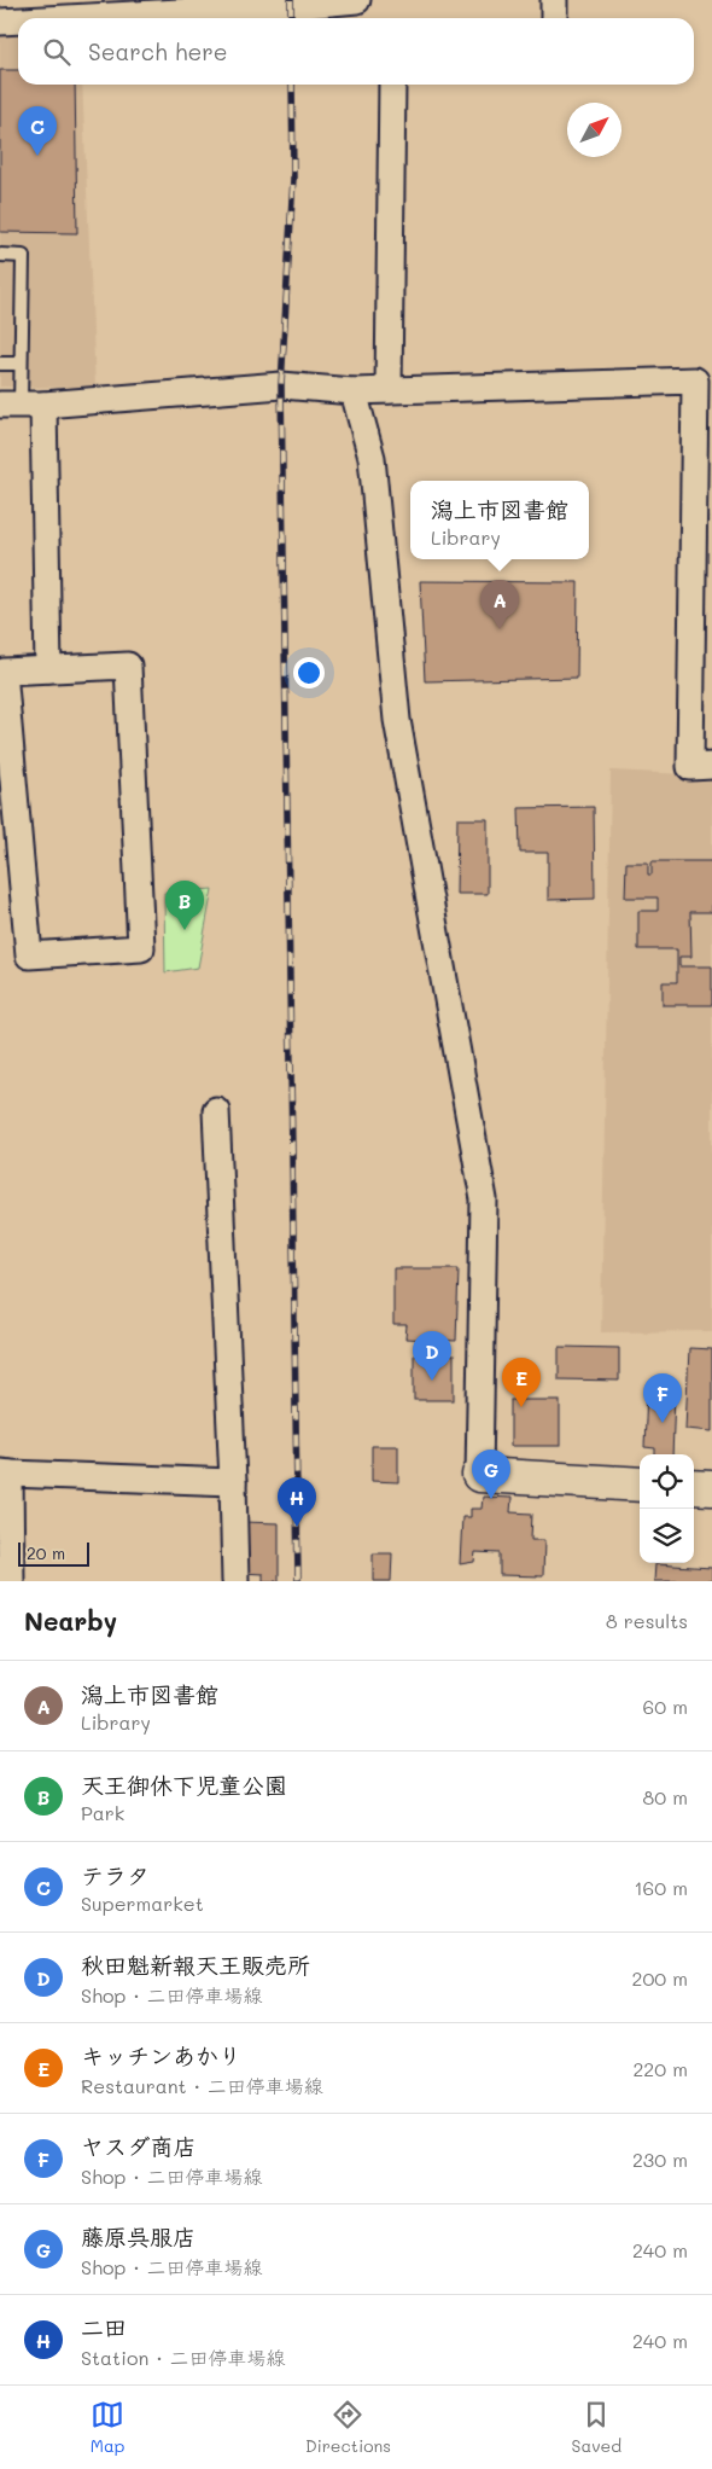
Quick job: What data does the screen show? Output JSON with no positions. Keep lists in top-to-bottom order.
{
  "scale_bar": "20 m",
  "north": "top right",
  "page": {
    "search": "Search here",
    "pins": [
      "C",
      "A",
      "B",
      "D",
      "E",
      "F",
      "G",
      "H"
    ],
    "popup": ["潟上市図書館", "Library"],
    "scale": "20 m",
    "heading": ["Nearby", "8 results"],
    "list": [
      {
        "mark": "A",
        "name": "潟上市図書館",
        "note": "Library",
        "value": "60 m"
      },
      {
        "mark": "B",
        "name": "天王御休下児童公園",
        "note": "Park",
        "value": "80 m"
      },
      {
        "mark": "C",
        "name": "テラタ",
        "note": "Supermarket",
        "value": "160 m"
      },
      {
        "mark": "D",
        "name": "秋田魁新報天王販売所",
        "note": "Shop · 二田停車場線",
        "value": "200 m"
      },
      {
        "mark": "E",
        "name": "キッチンあかり",
        "note": "Restaurant · 二田停車場線",
        "value": "220 m"
      },
      {
        "mark": "F",
        "name": "ヤスダ商店",
        "note": "Shop · 二田停車場線",
        "value": "230 m"
      },
      {
        "mark": "G",
        "name": "藤原呉服店",
        "note": "Shop · 二田停車場線",
        "value": "240 m"
      },
      {
        "mark": "H",
        "name": "二田",
        "note": "Station · 二田停車場線",
        "value": "240 m"
      }
    ],
    "nav": ["Map", "Directions", "Saved"]
  }
}
